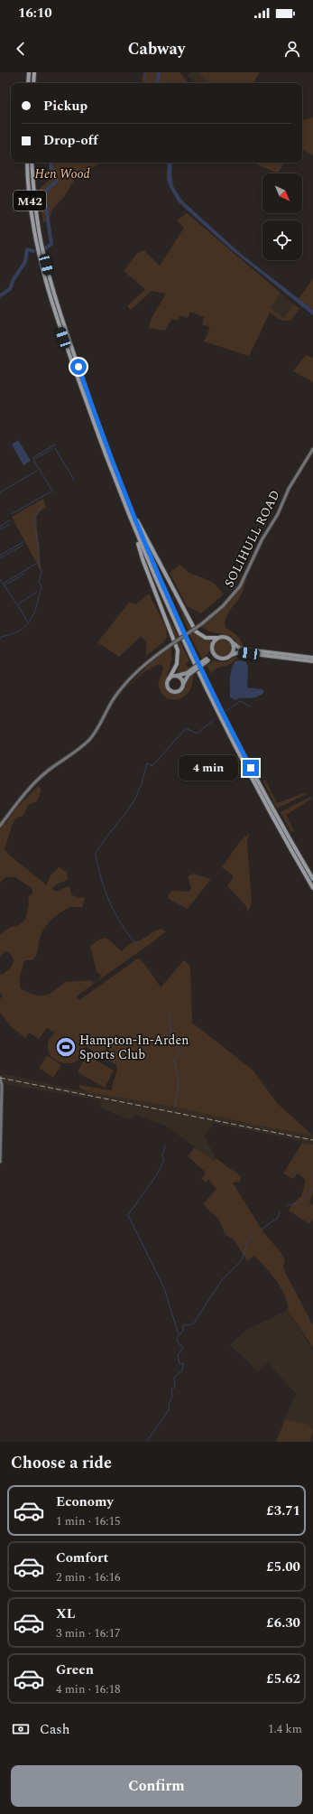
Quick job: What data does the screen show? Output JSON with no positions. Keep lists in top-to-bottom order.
{
  "streets": {
    "highway": ["M42"],
    "main road": ["SOLIHULL ROAD"]
  },
  "parks": ["Hen Wood"],
  "places": {
    "sports": ["Hampton-In-Arden Sports Club"]
  },
  "north": "bottom right",
  "page": {
    "status": "16:10",
    "header": "Cabway",
    "banner": ["Pickup", "Drop-off"],
    "bubble": "4 min",
    "heading": "Choose a ride",
    "list": [
      {
        "name": "Economy",
        "note": "1 min · 16:15",
        "value": "£3.71"
      },
      {
        "name": "Comfort",
        "note": "2 min · 16:16",
        "value": "£5.00"
      },
      {
        "name": "XL",
        "note": "3 min · 16:17",
        "value": "£6.30"
      },
      {
        "name": "Green",
        "note": "4 min · 16:18",
        "value": "£5.62"
      }
    ],
    "pay": ["Cash", "1.4 km"],
    "buttons": "Confirm"
  }
}
